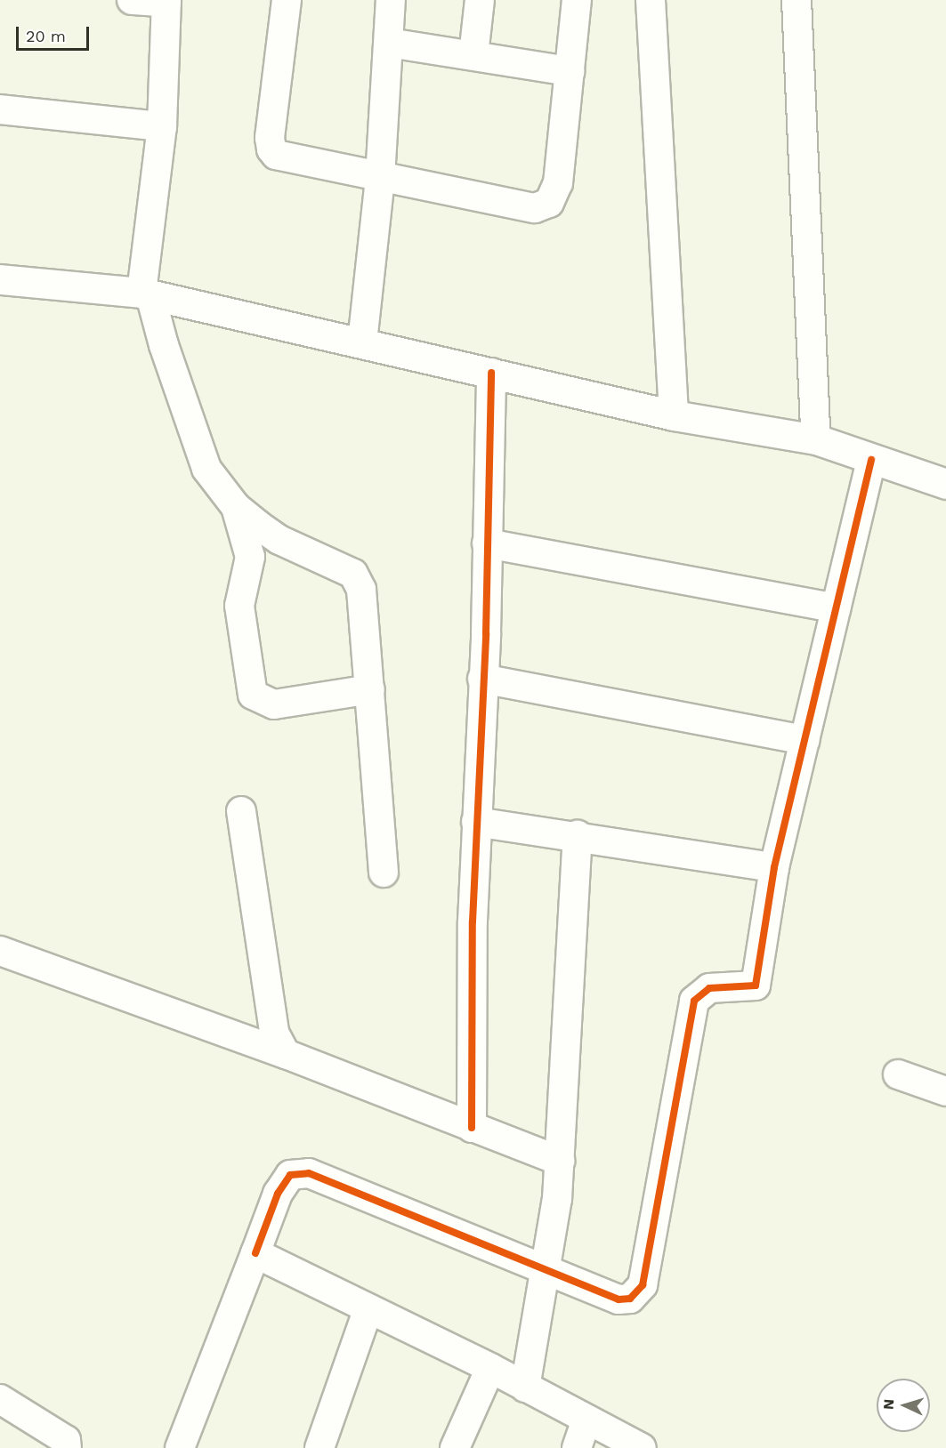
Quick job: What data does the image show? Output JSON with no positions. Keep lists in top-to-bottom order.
{
  "scale_bar": "20 m",
  "north": "left"
}
